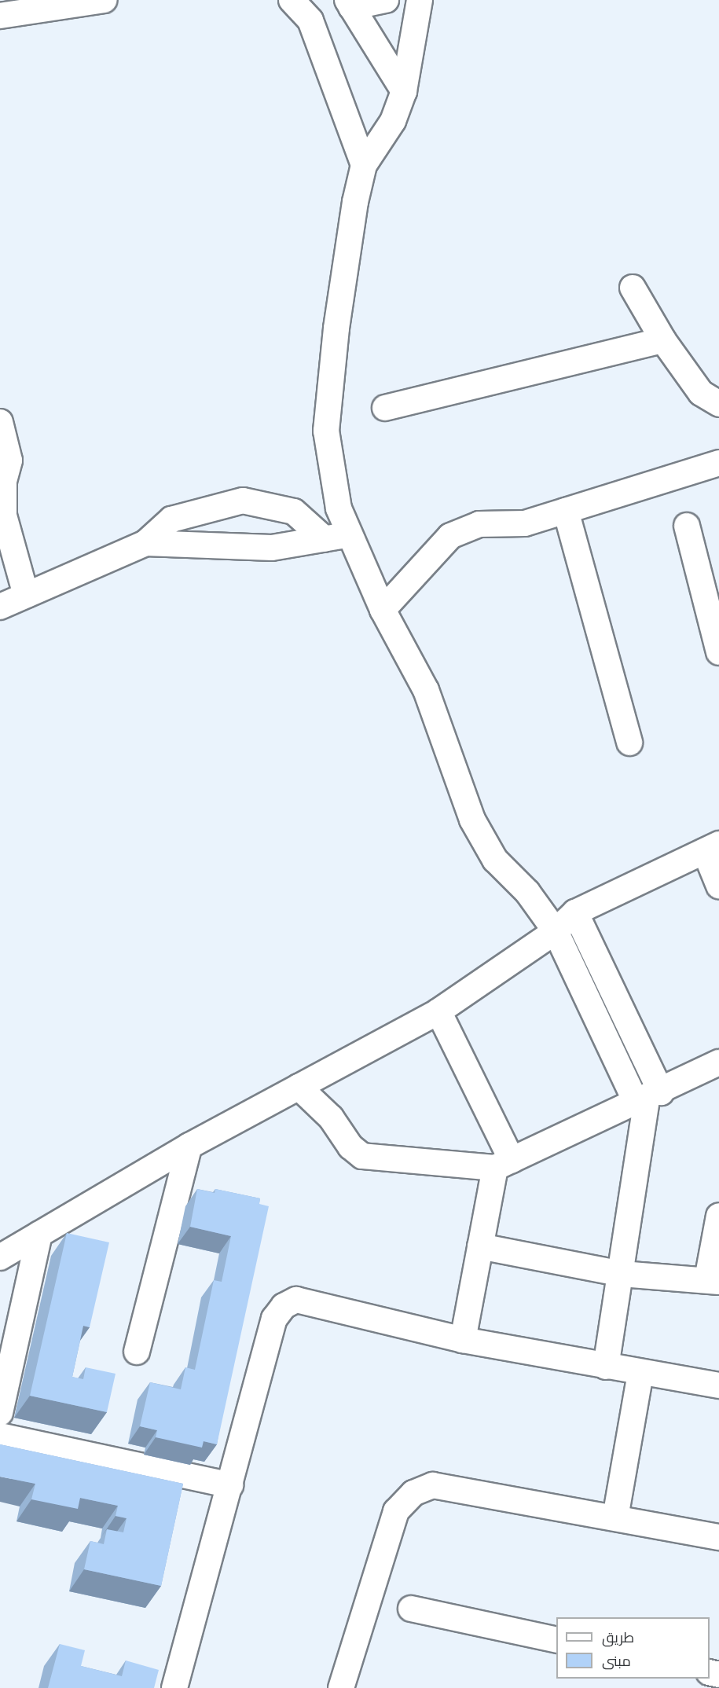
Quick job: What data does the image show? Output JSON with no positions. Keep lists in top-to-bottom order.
{
  "legend": ["طريق", "مبنى"]
}
